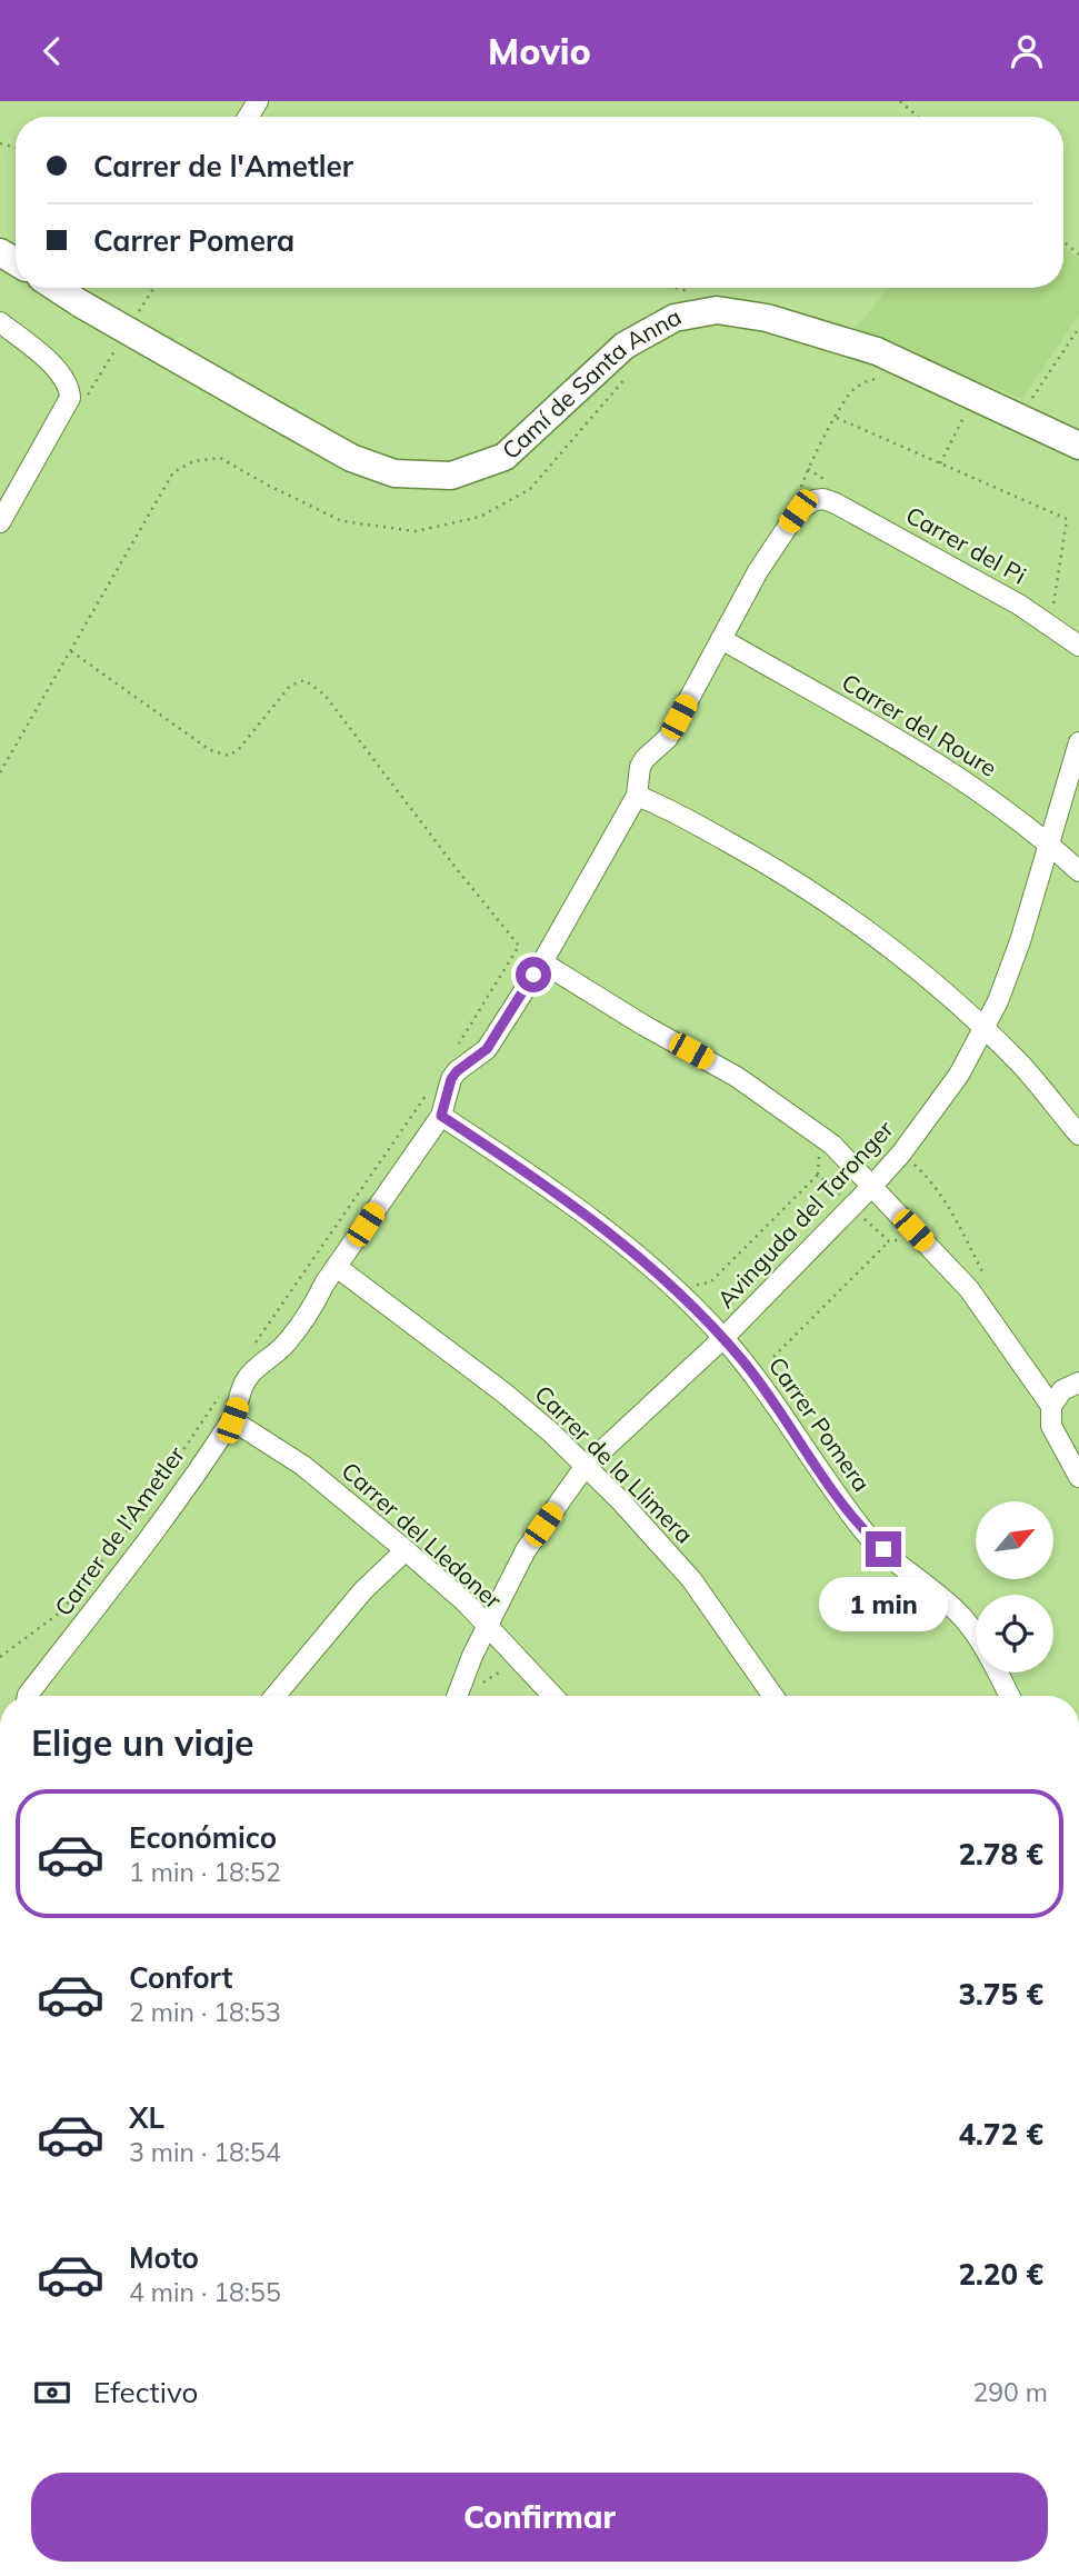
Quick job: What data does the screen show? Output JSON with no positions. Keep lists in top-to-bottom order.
{
  "streets": {
    "street": [
      "Camí de Santa Anna",
      "Carrer del Pi",
      "Carrer del Roure",
      "Avinguda del Taronger",
      "Carrer Pomera",
      "Carrer de la Llimera",
      "Carrer de l'Ametler",
      "Carrer del Lledoner"
    ]
  },
  "crossings": [
    ["Carrer del Pi", "Carrer de l'Ametler"],
    ["Carrer del Roure", "Avinguda del Taronger"],
    ["Carrer del Roure", "Carrer de l'Ametler"],
    ["Avinguda del Taronger", "Carrer Pomera"],
    ["Avinguda del Taronger", "Carrer de la Llimera"],
    ["Avinguda del Taronger", "Carrer del Lledoner"],
    ["Carrer Pomera", "Carrer de l'Ametler"],
    ["Carrer de la Llimera", "Carrer de l'Ametler"],
    ["Carrer de l'Ametler", "Carrer del Lledoner"]
  ],
  "north": "top right",
  "page": {
    "header": "Movio",
    "banner": ["Carrer de l'Ametler", "Carrer Pomera"],
    "bubble": "1 min",
    "heading": "Elige un viaje",
    "list": [
      {
        "name": "Económico",
        "note": "1 min · 18:52",
        "value": "2.78 €"
      },
      {
        "name": "Confort",
        "note": "2 min · 18:53",
        "value": "3.75 €"
      },
      {
        "name": "XL",
        "note": "3 min · 18:54",
        "value": "4.72 €"
      },
      {
        "name": "Moto",
        "note": "4 min · 18:55",
        "value": "2.20 €"
      }
    ],
    "pay": ["Efectivo", "290 m"],
    "buttons": "Confirmar"
  }
}
